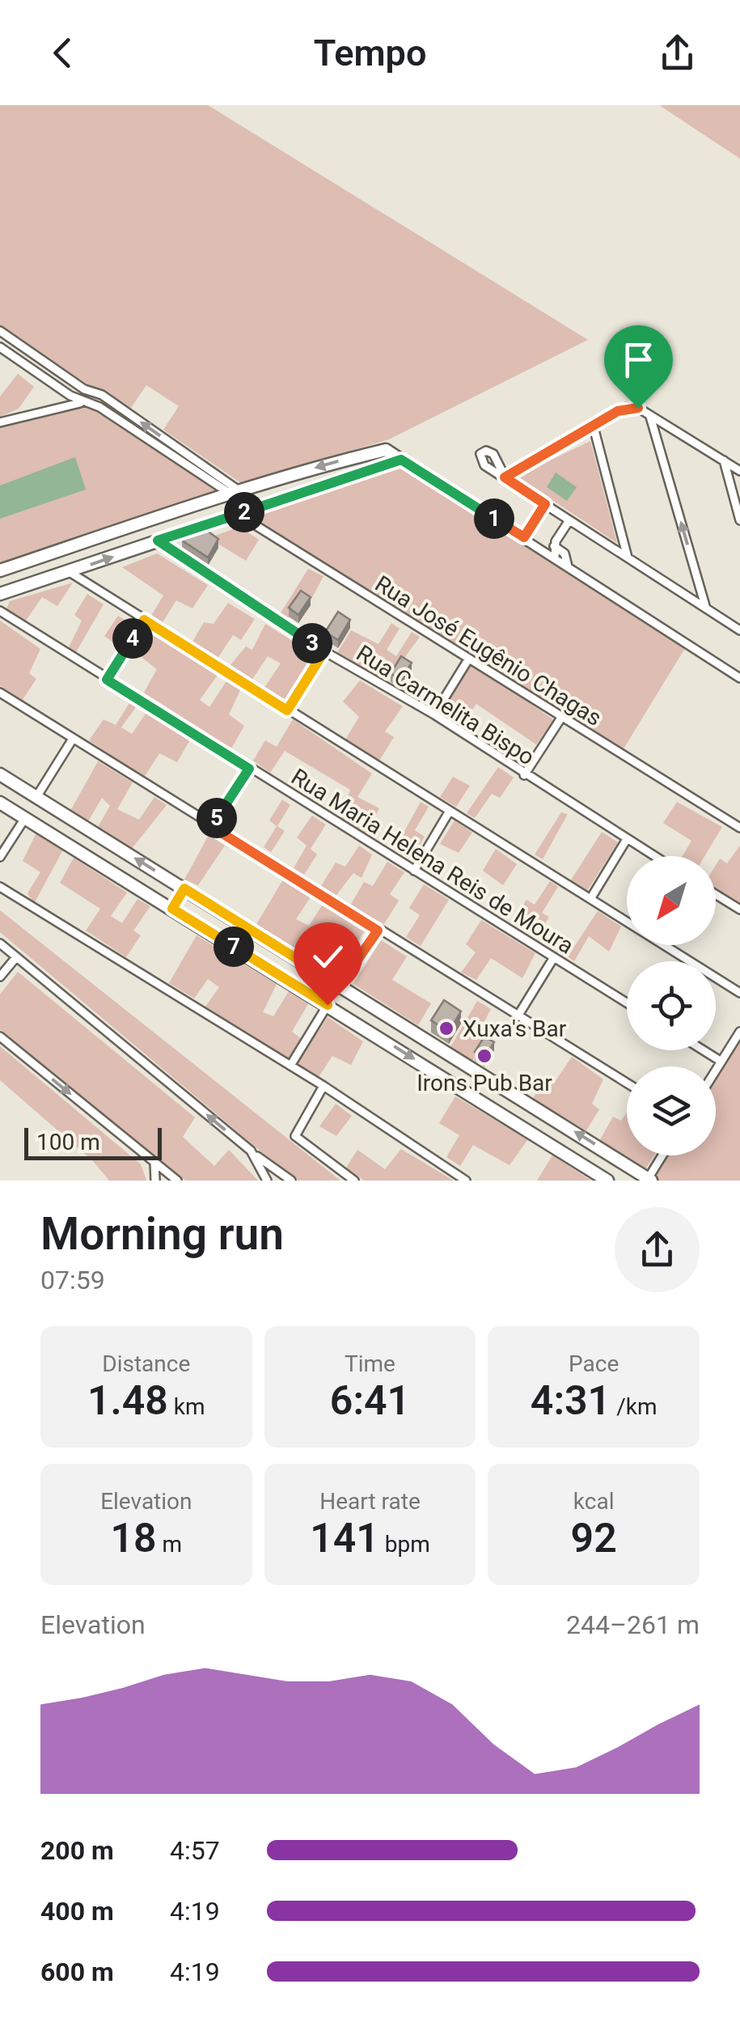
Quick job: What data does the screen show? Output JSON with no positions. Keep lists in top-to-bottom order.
{
  "streets": {
    "street": ["Rua José Eugênio Chagas", "Rua Carmelita Bispo", "Rua Maria Helena Reis de Moura"]
  },
  "places": ["Xuxa's Bar", "Irons Pub Bar"],
  "scale_bar": "100 m",
  "north": "bottom left",
  "page": {
    "header": "Tempo",
    "pins": [
      "2",
      "1",
      "4",
      "3",
      "5",
      "7"
    ],
    "scale": "100 m",
    "heading": ["Morning run", "07:59"],
    "stats": [
      ["Distance", "1.48 km"],
      ["Time", "6:41"],
      ["Pace", "4:31 /km"],
      ["Elevation", "18 m"],
      ["Heart rate", "141 bpm"],
      ["kcal", "92"]
    ],
    "chart": ["Elevation", "244–261 m"],
    "list": [
      {
        "name": "200 m",
        "note": "4:57"
      },
      {
        "name": "400 m",
        "note": "4:19"
      },
      {
        "name": "600 m",
        "note": "4:19"
      }
    ]
  }
}
